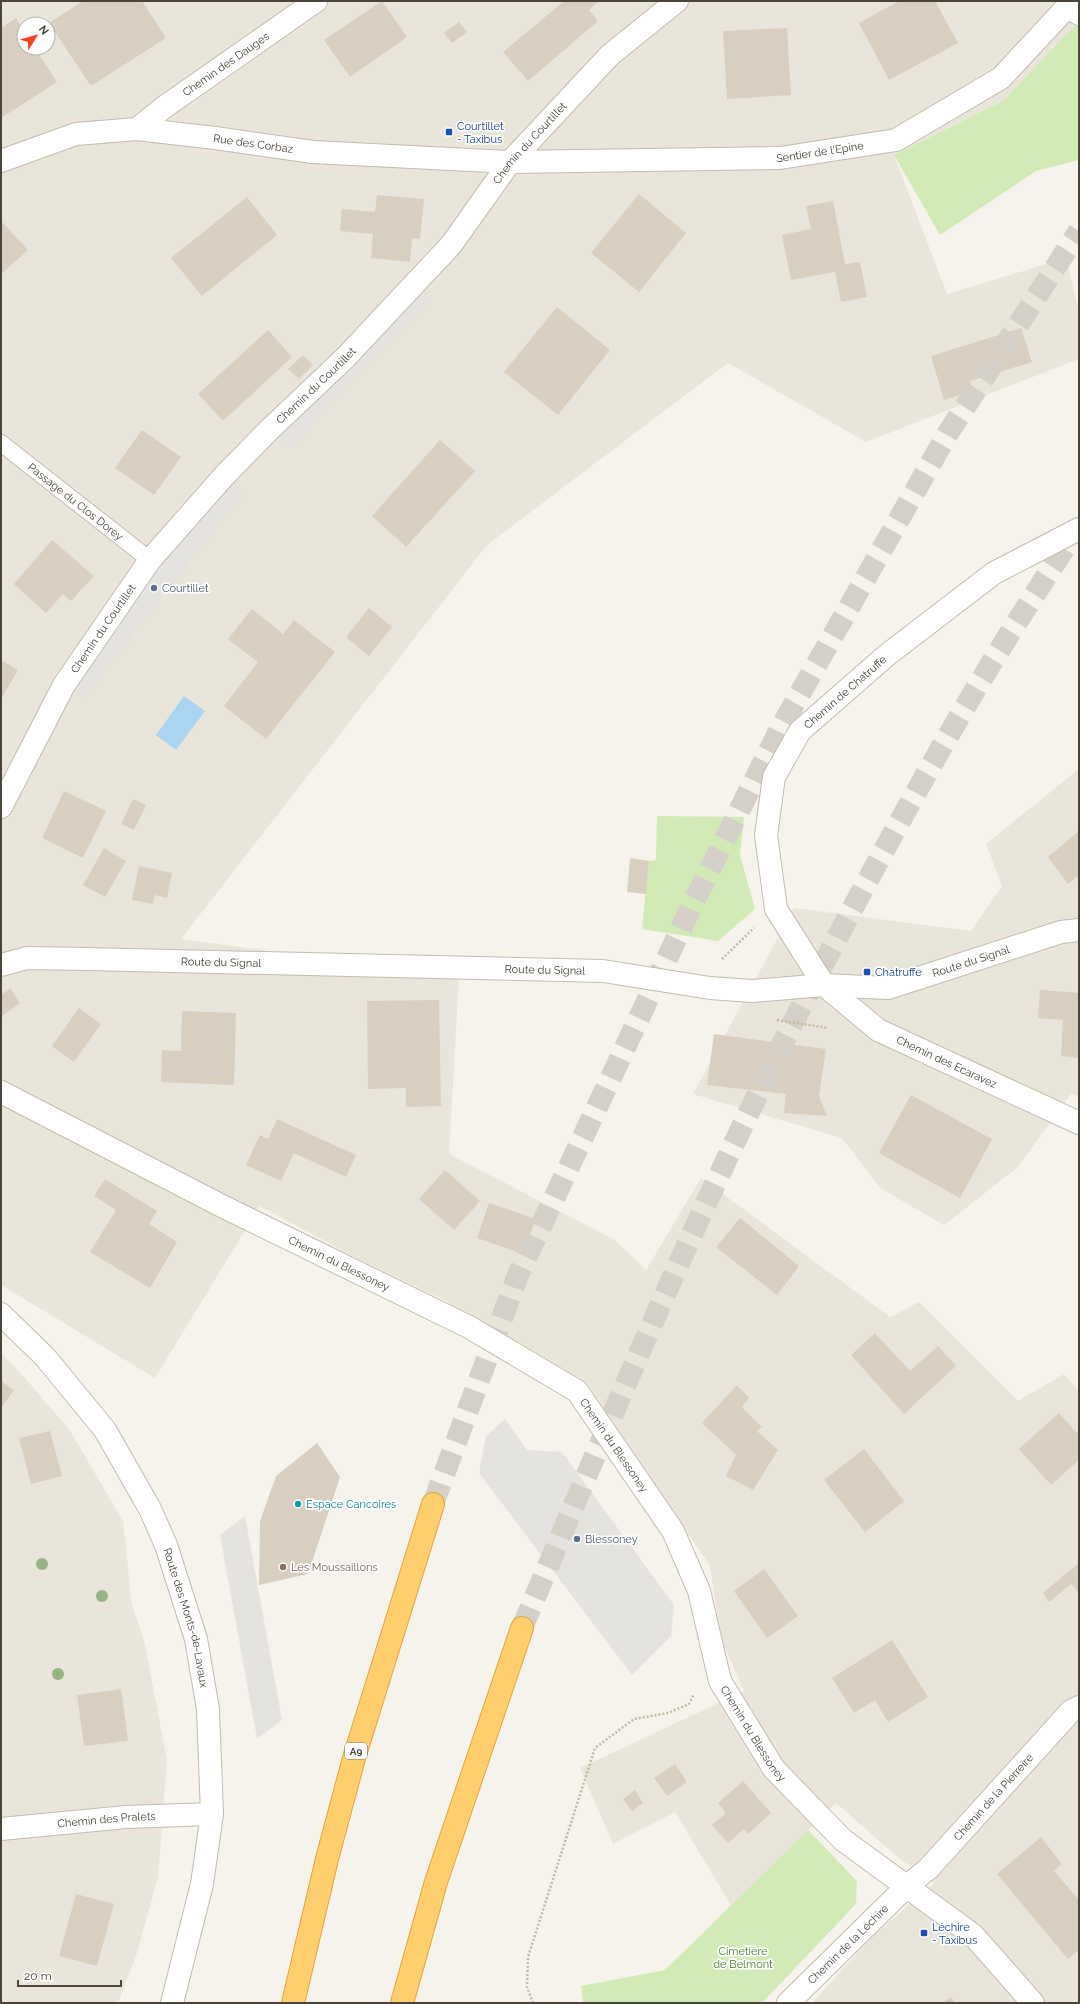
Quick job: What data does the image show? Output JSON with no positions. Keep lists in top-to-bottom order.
{
  "streets": {
    "highway": ["A9"],
    "street": [
      "Chemin des Dauges",
      "Rue des Corbaz",
      "Chemin du Courtillet",
      "Sentier de l'Epine",
      "Chemin de Chatruffe",
      "Route du Signal",
      "Chemin des Ecaravez",
      "Chemin du Blessoney",
      "Route des Monts-de-Lavaux",
      "Chemin de la Pierreire",
      "Chemin des Pralets",
      "Chemin de la Léchire"
    ],
    "lane": ["Passage du Clos Dorey"]
  },
  "crossings": [
    ["Chemin des Dauges", "Rue des Corbaz"],
    ["Rue des Corbaz", "Chemin du Courtillet"],
    ["Rue des Corbaz", "Sentier de l'Epine"],
    ["Chemin du Courtillet", "Sentier de l'Epine"],
    ["Chemin du Courtillet", "Passage du Clos Dorey"],
    ["Chemin de Chatruffe", "Route du Signal"],
    ["Chemin de Chatruffe", "Chemin des Ecaravez"],
    ["Route du Signal", "Chemin des Ecaravez"],
    ["Chemin du Blessoney", "Chemin de la Pierreire"],
    ["Chemin du Blessoney", "Chemin de la Léchire"],
    ["Route des Monts-de-Lavaux", "Chemin des Pralets"],
    ["Chemin de la Pierreire", "Chemin de la Léchire"]
  ],
  "parks": ["Cimetière de Belmont"],
  "places": {
    "transit": ["Courtillet - Taxibus", "Chatruffe", "Léchire - Taxibus"],
    "other": [
      "Courtillet",
      "Espace Cancoires",
      "Blessoney",
      "Les Moussaillons"
    ]
  },
  "scale_bar": "20 m",
  "north": "top right"
}
